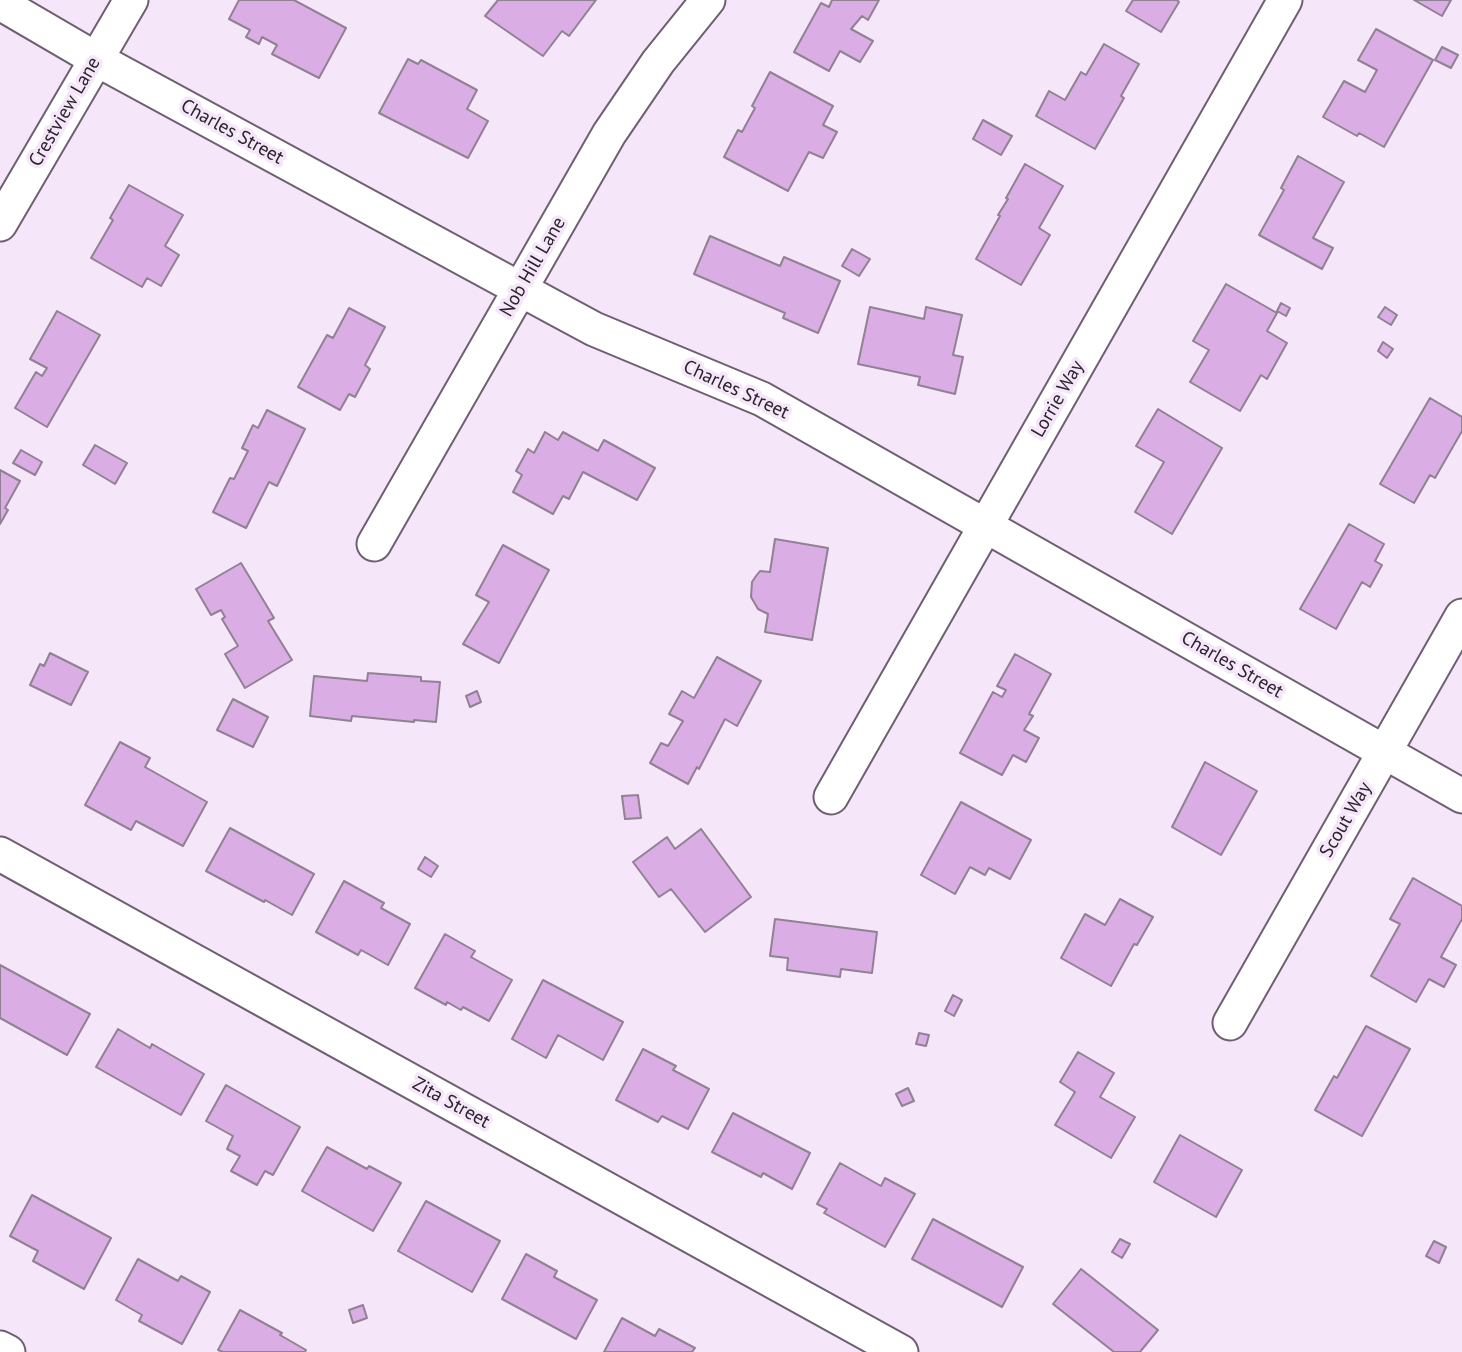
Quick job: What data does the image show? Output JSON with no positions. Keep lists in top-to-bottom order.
{
  "streets": {
    "street": [
      "Crestview Lane",
      "Charles Street",
      "Nob Hill Lane",
      "Lorrie Way",
      "Scout Way",
      "Zita Street"
    ]
  },
  "crossings": [
    ["Crestview Lane", "Charles Street"],
    ["Charles Street", "Nob Hill Lane"],
    ["Charles Street", "Lorrie Way"],
    ["Charles Street", "Scout Way"]
  ]
}
